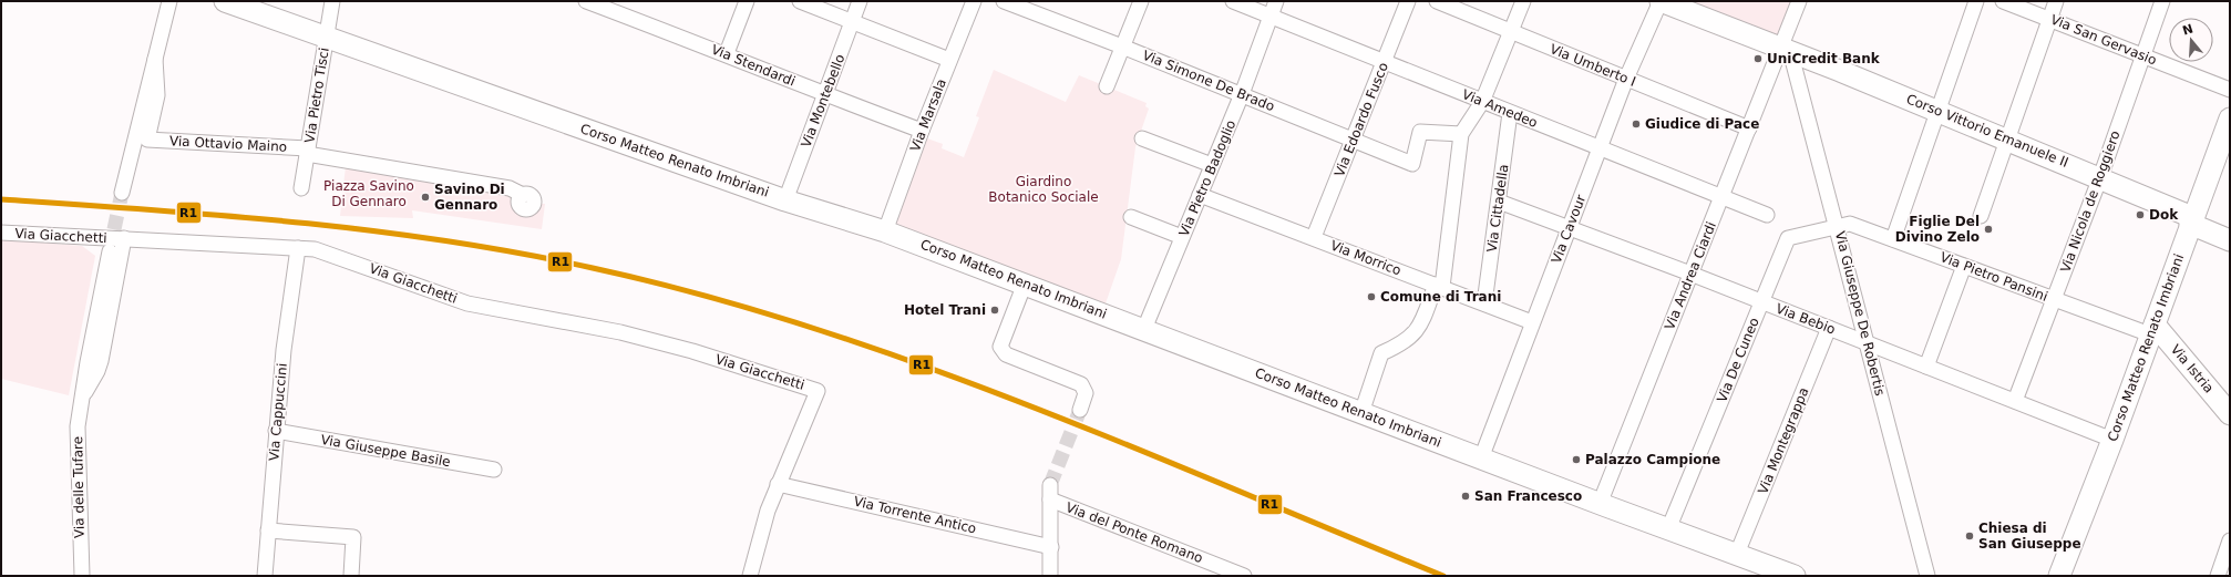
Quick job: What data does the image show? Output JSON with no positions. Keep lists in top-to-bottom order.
{
  "streets": {
    "street": [
      "Via San Gervasio",
      "Via Stendardi",
      "Via Umberto I",
      "Via Simone De Brado",
      "Via Pietro Tisci",
      "Via Montebello",
      "Via Amedeo",
      "Via Marsala",
      "Via Edoardo Fusco",
      "Corso Vittorio Emanuele II",
      "Via Ottavio Maino",
      "Corso Matteo Renato Imbriani",
      "Via Pietro Badoglio",
      "Via Nicola de Roggiero",
      "Via Cittadella",
      "Via Cavour",
      "Via Giacchetti",
      "Via Morrico",
      "Via Andrea Ciardi",
      "Via Pietro Pansini",
      "Via Giuseppe De Robertis",
      "Via Bebio",
      "Via De Cuneo",
      "Via Istria",
      "Via Cappuccini",
      "Via Montegrappa",
      "Via Giuseppe Basile",
      "Via delle Tufare",
      "Via Torrente Antico",
      "Via del Ponte Romano"
    ]
  },
  "crossings": [
    ["Via San Gervasio", "Via Nicola de Roggiero"],
    ["Via Stendardi", "Via Montebello"],
    ["Via Stendardi", "Via Marsala"],
    ["Via Umberto I", "Via Cavour"],
    ["Via Umberto I", "Via Andrea Ciardi"],
    ["Via Simone De Brado", "Via Edoardo Fusco"],
    ["Via Simone De Brado", "Via Pietro Badoglio"],
    ["Via Pietro Tisci", "Via Ottavio Maino"],
    ["Via Pietro Tisci", "Corso Matteo Renato Imbriani"],
    ["Via Montebello", "Corso Matteo Renato Imbriani"],
    ["Via Amedeo", "Via Edoardo Fusco"],
    ["Via Amedeo", "Via Pietro Badoglio"],
    ["Via Amedeo", "Via Cittadella"],
    ["Via Amedeo", "Via Cavour"],
    ["Via Amedeo", "Via Andrea Ciardi"],
    ["Via Marsala", "Corso Matteo Renato Imbriani"],
    ["Via Edoardo Fusco", "Via Morrico"],
    ["Corso Vittorio Emanuele II", "Corso Matteo Renato Imbriani"],
    ["Corso Vittorio Emanuele II", "Via Nicola de Roggiero"],
    ["Corso Vittorio Emanuele II", "Via Cavour"],
    ["Corso Vittorio Emanuele II", "Via Andrea Ciardi"],
    ["Corso Vittorio Emanuele II", "Via Giuseppe De Robertis"],
    ["Corso Matteo Renato Imbriani", "Via Pietro Badoglio"],
    ["Corso Matteo Renato Imbriani", "Via Cavour"],
    ["Corso Matteo Renato Imbriani", "Via Andrea Ciardi"],
    ["Corso Matteo Renato Imbriani", "Via Pietro Pansini"],
    ["Corso Matteo Renato Imbriani", "Via Bebio"],
    ["Corso Matteo Renato Imbriani", "Via De Cuneo"],
    ["Corso Matteo Renato Imbriani", "Via Istria"],
    ["Corso Matteo Renato Imbriani", "Via Montegrappa"],
    ["Via Pietro Badoglio", "Via Morrico"],
    ["Via Nicola de Roggiero", "Via Pietro Pansini"],
    ["Via Nicola de Roggiero", "Via Bebio"],
    ["Via Cittadella", "Via Morrico"],
    ["Via Cittadella", "Via Bebio"],
    ["Via Cavour", "Via Morrico"],
    ["Via Cavour", "Via Bebio"],
    ["Via Giacchetti", "Via Cappuccini"],
    ["Via Giacchetti", "Via delle Tufare"],
    ["Via Giacchetti", "Via Torrente Antico"],
    ["Via Andrea Ciardi", "Via Giuseppe De Robertis"],
    ["Via Andrea Ciardi", "Via Bebio"],
    ["Via Pietro Pansini", "Via Giuseppe De Robertis"],
    ["Via Pietro Pansini", "Via De Cuneo"],
    ["Via Pietro Pansini", "Via Istria"],
    ["Via Giuseppe De Robertis", "Via Bebio"],
    ["Via Giuseppe De Robertis", "Via De Cuneo"],
    ["Via Bebio", "Via De Cuneo"],
    ["Via Bebio", "Via Montegrappa"],
    ["Via Cappuccini", "Via Giuseppe Basile"],
    ["Via Torrente Antico", "Via del Ponte Romano"]
  ],
  "parks": ["Giardino Botanico Sociale", "Piazza Savino Di Gennaro"],
  "places": [
    "UniCredit Bank",
    "Giudice di Pace",
    "Savino Di Gennaro",
    "Dok",
    "Figlie Del Divino Zelo",
    "Comune di Trani",
    "Hotel Trani",
    "Palazzo Campione",
    "San Francesco",
    "Chiesa di San Giuseppe"
  ],
  "lines": ["transit line R1"],
  "north": "top"
}
